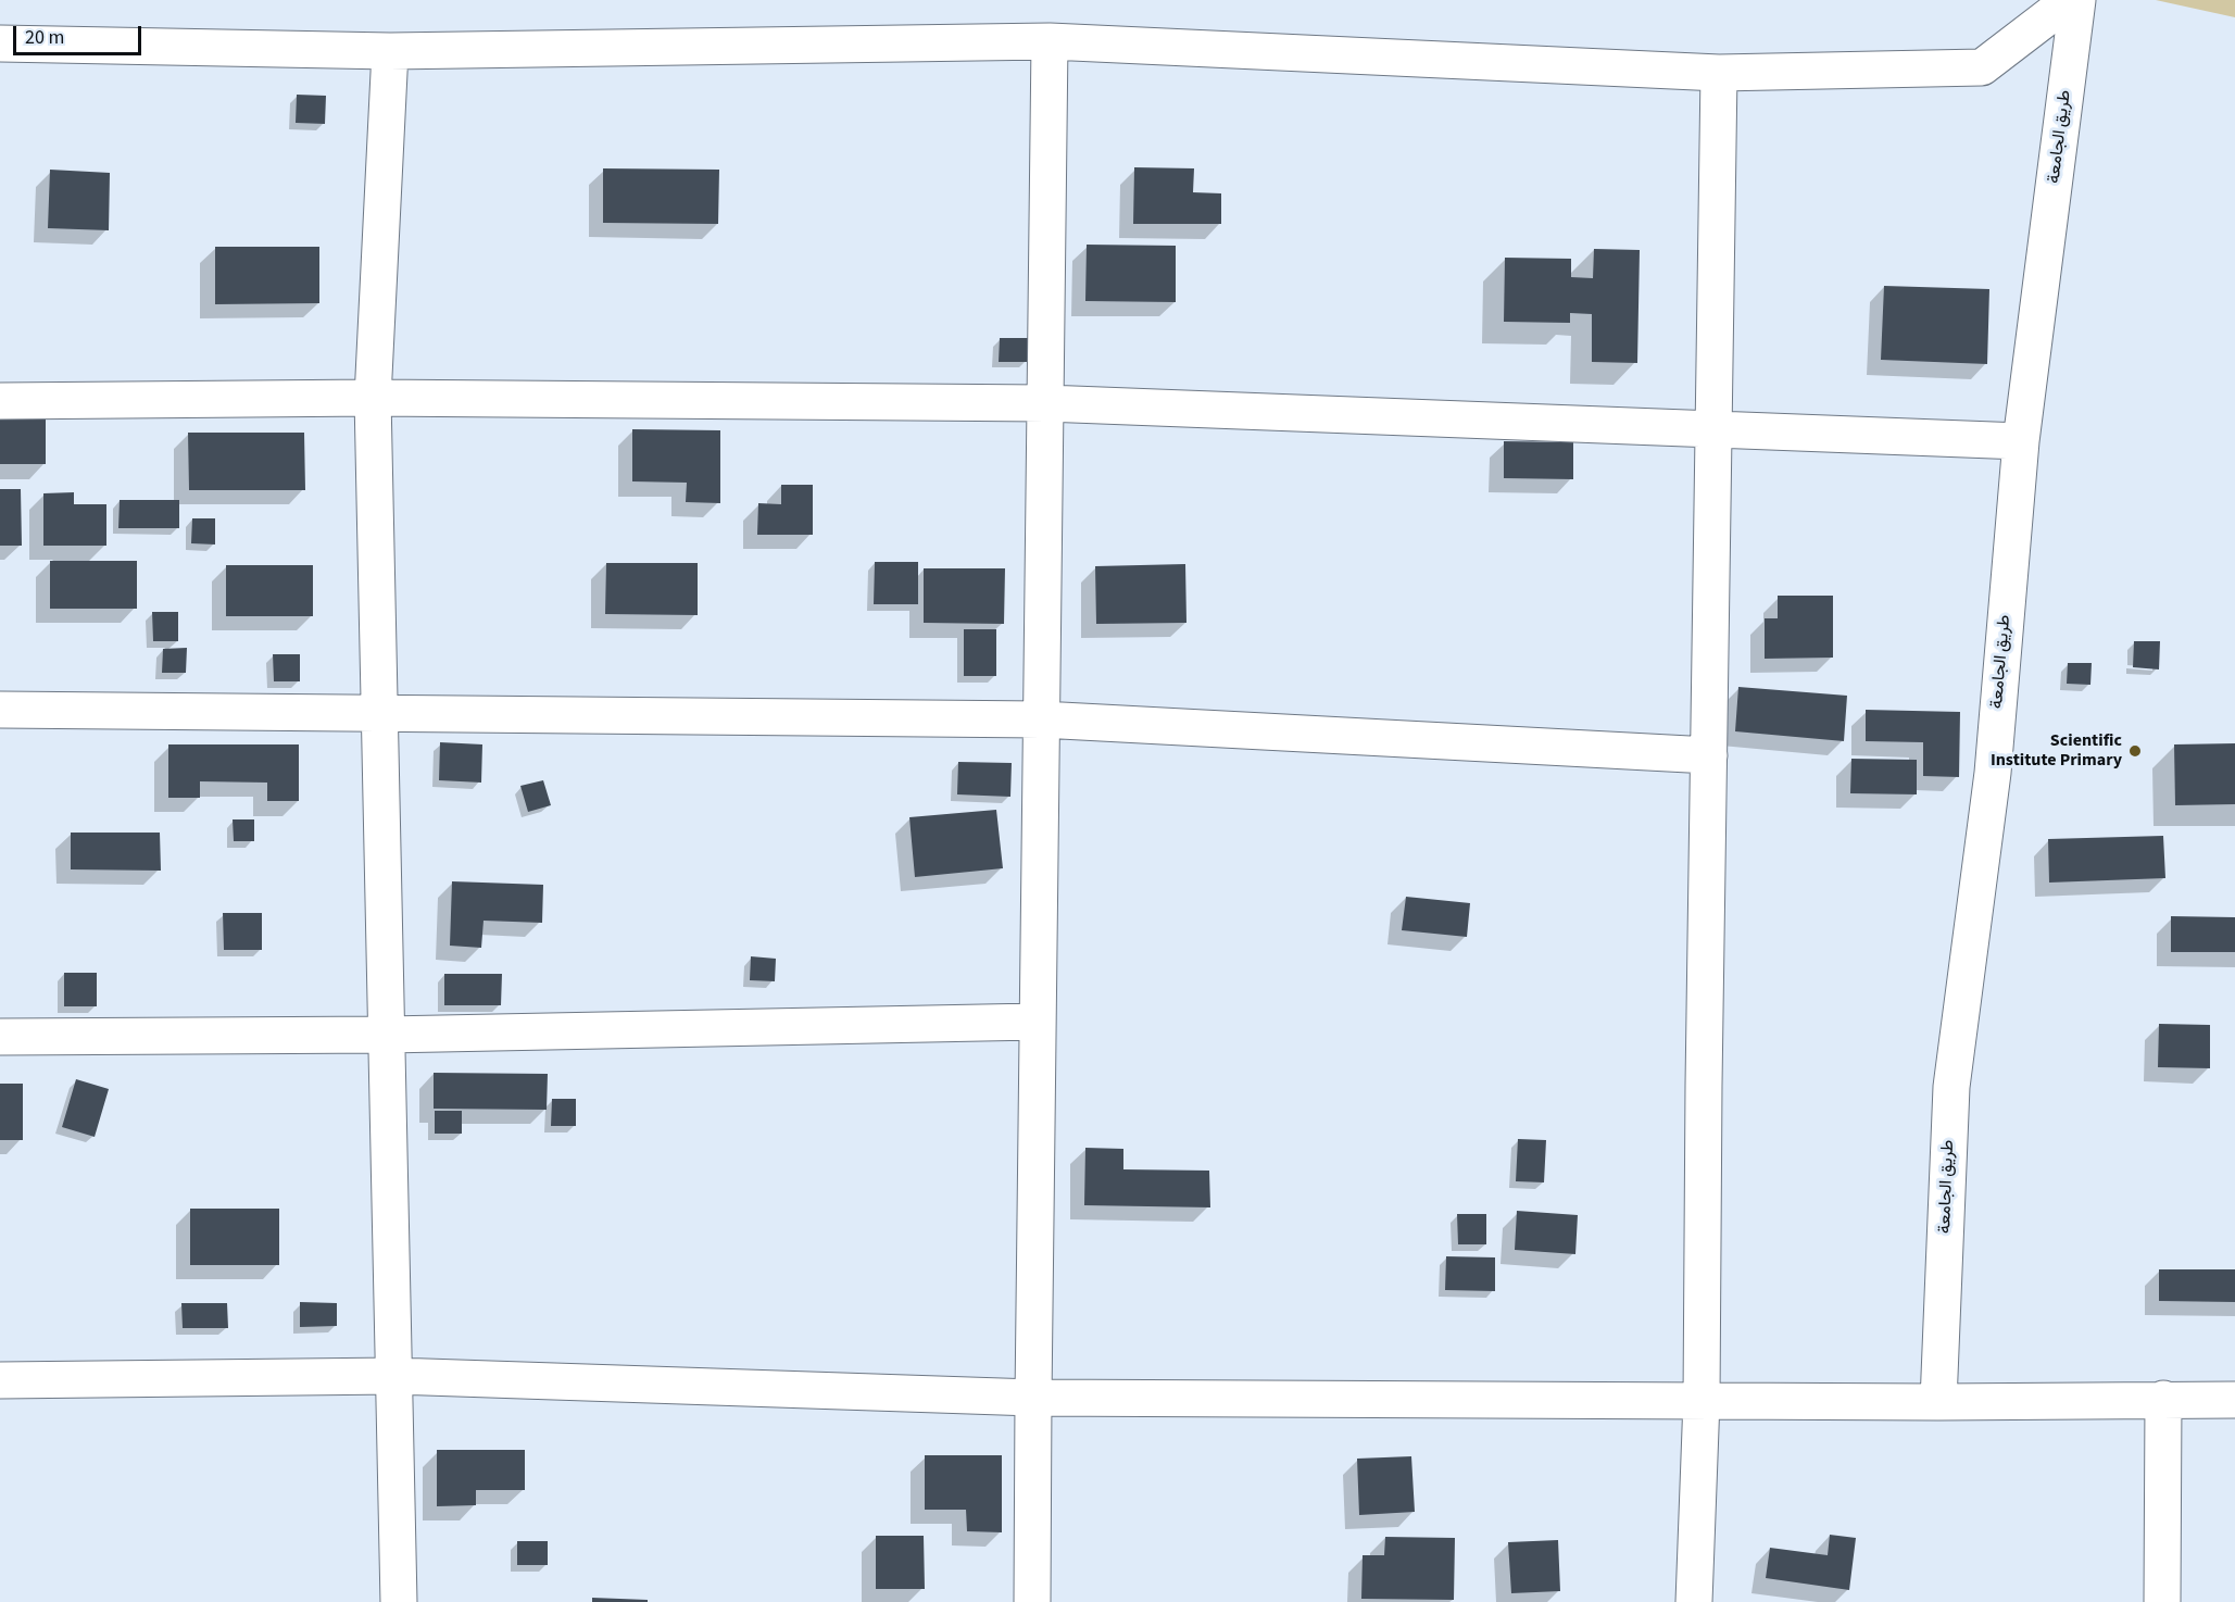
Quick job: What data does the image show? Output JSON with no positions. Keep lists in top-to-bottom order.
{
  "streets": {
    "street": ["طريق الجامعة"]
  },
  "places": ["Scientific Institute Primary"],
  "scale_bar": "20 m"
}
